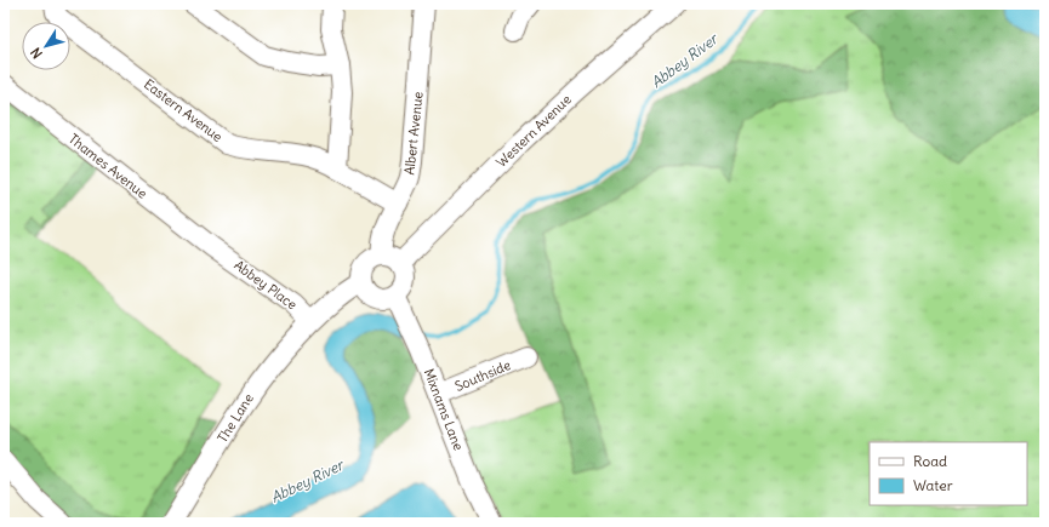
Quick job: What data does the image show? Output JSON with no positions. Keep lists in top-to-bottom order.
{
  "streets": {
    "street": [
      "Eastern Avenue",
      "Western Avenue",
      "Albert Avenue",
      "Thames Avenue",
      "Abbey Place",
      "Southside",
      "Mixnams Lane",
      "The Lane"
    ]
  },
  "crossings": [
    ["Eastern Avenue", "Albert Avenue"],
    ["Western Avenue", "Albert Avenue"],
    ["Western Avenue", "Mixnams Lane"],
    ["Albert Avenue", "Mixnams Lane"],
    ["Thames Avenue", "Abbey Place"],
    ["Abbey Place", "The Lane"],
    ["Southside", "Mixnams Lane"]
  ],
  "water": ["Abbey River"],
  "legend": ["Road", "Water"],
  "north": "bottom left"
}
